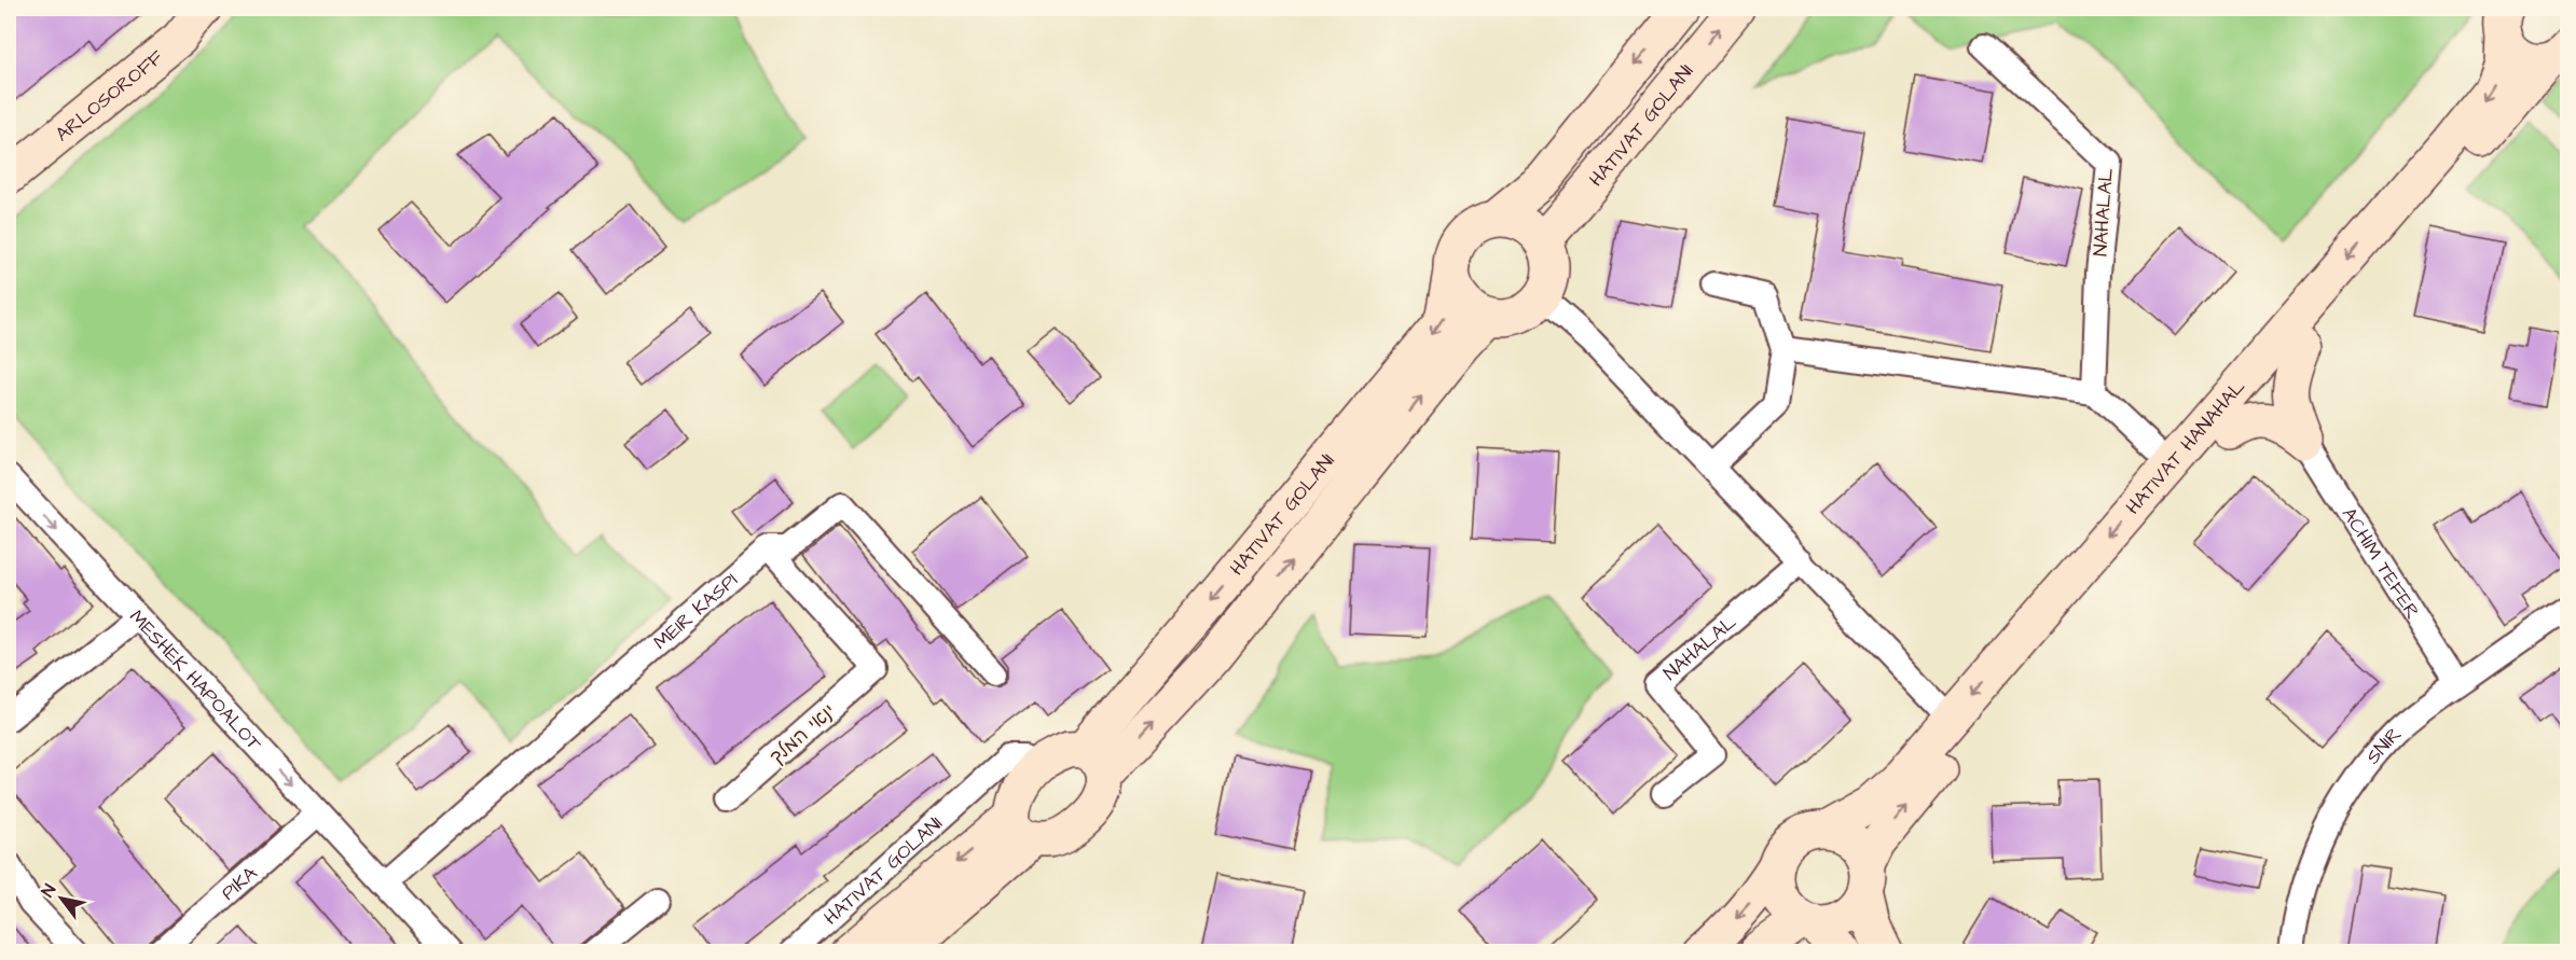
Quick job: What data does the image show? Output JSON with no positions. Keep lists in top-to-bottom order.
{
  "streets": {
    "street": [
      "ARLOSOROFF",
      "HATIVAT GOLANI",
      "NAHALAL",
      "HATIVAT HANAHAL",
      "ACHIM TEFER",
      "MEIR KASPI",
      "MESHEK HAPOALOT",
      "SNIR",
      "PIKA"
    ]
  },
  "crossings": [
    ["ACHIM TEFER", "SNIR"],
    ["MEIR KASPI", "MESHEK HAPOALOT"],
    ["MESHEK HAPOALOT", "PIKA"]
  ],
  "one_way": ["MESHEK HAPOALOT"],
  "north": "top left"
}
